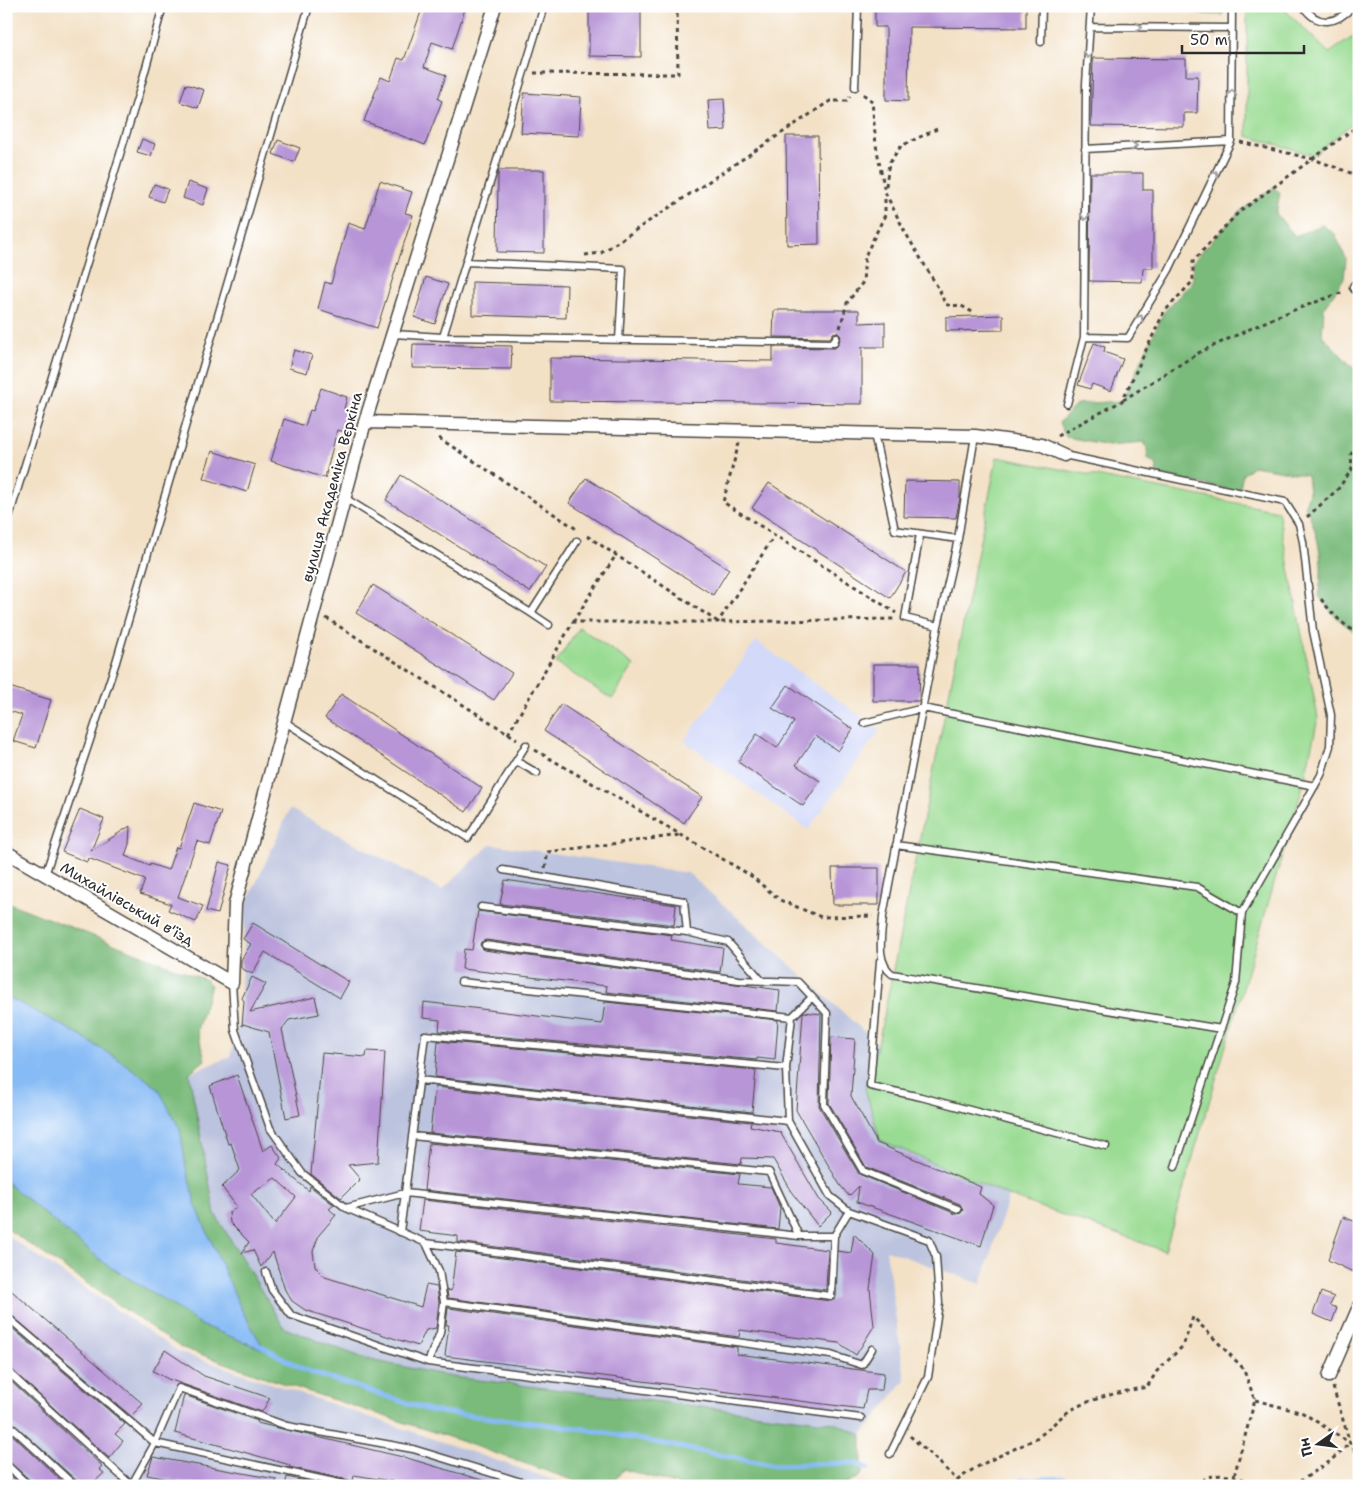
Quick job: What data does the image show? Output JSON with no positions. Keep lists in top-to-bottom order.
{
  "streets": {
    "street": ["вулиця Академіка Вєркіна", "Михайлівський в'їзд"]
  },
  "crossings": [
    ["вулиця Академіка Вєркіна", "Михайлівський в'їзд"]
  ],
  "scale_bar": "50 m",
  "north": "left"
}
